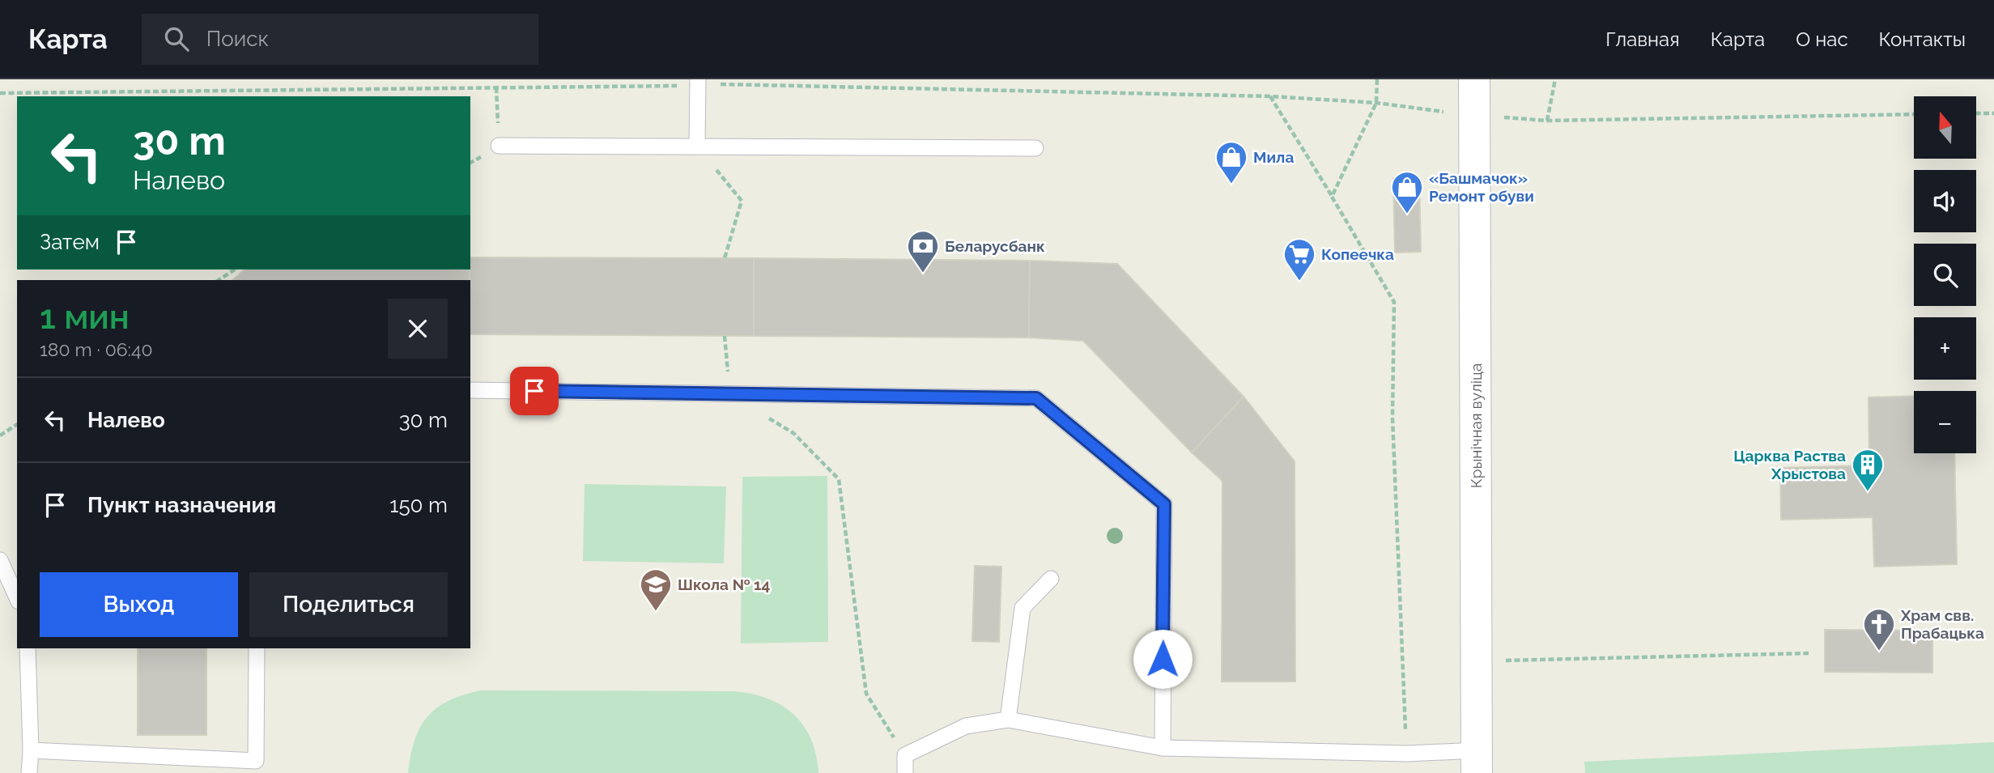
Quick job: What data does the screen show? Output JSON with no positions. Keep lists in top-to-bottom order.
{
  "streets": {
    "street": ["Крынічная вуліца"]
  },
  "places": {
    "shop": ["Мила", "«Башмачок» Ремонт обуви"],
    "bank": ["Беларусбанк"],
    "supermarket": ["Копеечка"],
    "building": ["Царква Раства Хрыстова"],
    "school or university": ["Школа № 14"],
    "church": ["Храм свв. Прабацька"]
  },
  "north": "top",
  "page": {
    "header": "Карта",
    "search": "Поиск",
    "nav": [
      "Главная",
      "Карта",
      "О нас",
      "Контакты"
    ],
    "map_buttons": ["+", "−"],
    "turn": ["30 m", "Налево"],
    "then": "Затем",
    "heading": ["1 мин", "180 m · 06:40"],
    "list": [
      {
        "name": "Налево",
        "value": "30 m"
      },
      {
        "name": "Пункт назначения",
        "value": "150 m"
      }
    ],
    "buttons": ["Выход", "Поделиться"]
  }
}
